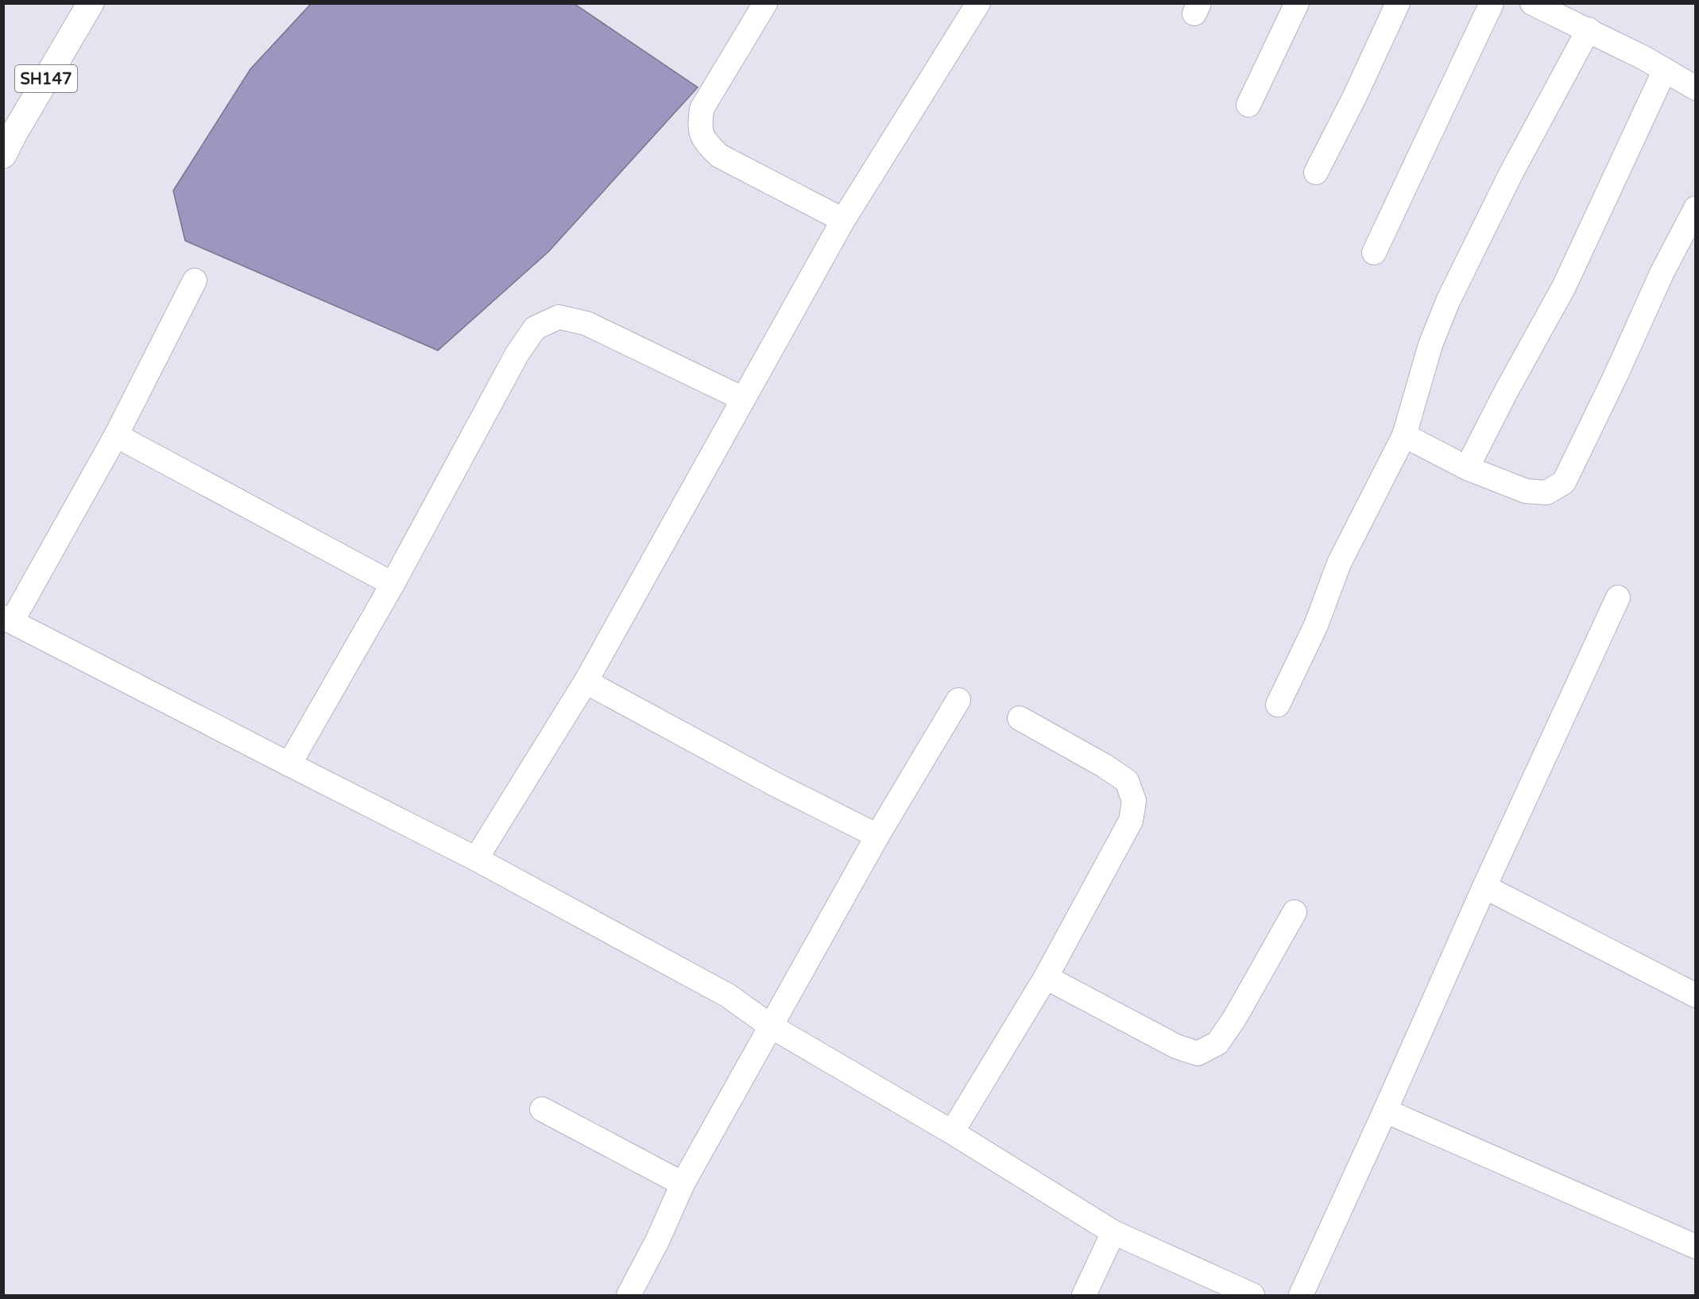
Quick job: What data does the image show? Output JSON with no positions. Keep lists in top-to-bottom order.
{
  "streets": {
    "main road": ["SH147"]
  }
}
